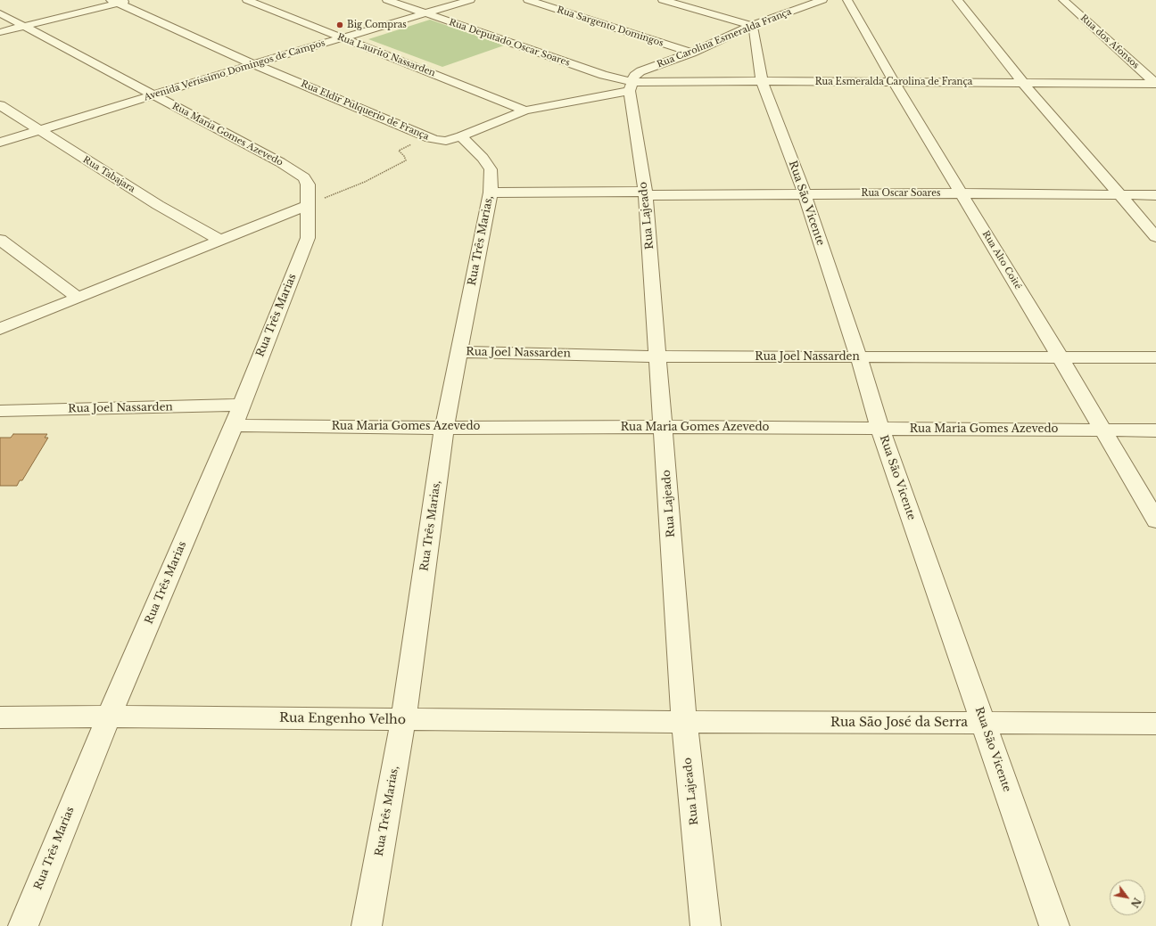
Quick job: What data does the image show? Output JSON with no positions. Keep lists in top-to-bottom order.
{
  "streets": {
    "street": [
      "Rua Sargento Domingos",
      "Rua Carolina Esmeralda França",
      "Rua dos Afonsos",
      "Rua Deputado Oscar Soares",
      "Rua Laurito Nassarden",
      "Avenida Veríssimo Domingos de Campos",
      "Rua Esmeralda Carolina de França",
      "Rua Eldir Pulquerio de França",
      "Rua Maria Gomes Azevedo",
      "Rua Tabajara",
      "Rua Oscar Soares",
      "Rua São Vicente",
      "Rua Lajeado",
      "Rua Três Marias,",
      "Rua Alto Coité",
      "Rua Três Marias",
      "Rua Joel Nassarden",
      "Rua Engenho Velho",
      "Rua São José da Serra"
    ]
  },
  "crossings": [
    ["Rua Sargento Domingos", "Rua Carolina Esmeralda França"],
    ["Rua Carolina Esmeralda França", "Rua Deputado Oscar Soares"],
    ["Rua Carolina Esmeralda França", "Rua Esmeralda Carolina de França"],
    ["Rua Carolina Esmeralda França", "Rua Eldir Pulquerio de França"],
    ["Rua Carolina Esmeralda França", "Rua São Vicente"],
    ["Rua Carolina Esmeralda França", "Rua Lajeado"],
    ["Rua dos Afonsos", "Rua Esmeralda Carolina de França"],
    ["Rua Deputado Oscar Soares", "Avenida Veríssimo Domingos de Campos"],
    ["Rua Deputado Oscar Soares", "Rua Esmeralda Carolina de França"],
    ["Rua Deputado Oscar Soares", "Rua Eldir Pulquerio de França"],
    ["Rua Deputado Oscar Soares", "Rua Lajeado"],
    ["Rua Laurito Nassarden", "Avenida Veríssimo Domingos de Campos"],
    ["Rua Laurito Nassarden", "Rua Eldir Pulquerio de França"],
    ["Avenida Veríssimo Domingos de Campos", "Rua Eldir Pulquerio de França"],
    ["Avenida Veríssimo Domingos de Campos", "Rua Maria Gomes Azevedo"],
    ["Avenida Veríssimo Domingos de Campos", "Rua Tabajara"],
    ["Rua Esmeralda Carolina de França", "Rua Eldir Pulquerio de França"],
    ["Rua Esmeralda Carolina de França", "Rua São Vicente"],
    ["Rua Esmeralda Carolina de França", "Rua Lajeado"],
    ["Rua Esmeralda Carolina de França", "Rua Alto Coité"],
    ["Rua Eldir Pulquerio de França", "Rua Lajeado"],
    ["Rua Eldir Pulquerio de França", "Rua Três Marias,"],
    ["Rua Maria Gomes Azevedo", "Rua São Vicente"],
    ["Rua Maria Gomes Azevedo", "Rua Lajeado"],
    ["Rua Maria Gomes Azevedo", "Rua Três Marias,"],
    ["Rua Maria Gomes Azevedo", "Rua Alto Coité"],
    ["Rua Maria Gomes Azevedo", "Rua Três Marias"],
    ["Rua Maria Gomes Azevedo", "Rua Joel Nassarden"],
    ["Rua Oscar Soares", "Rua São Vicente"],
    ["Rua Oscar Soares", "Rua Lajeado"],
    ["Rua Oscar Soares", "Rua Três Marias,"],
    ["Rua Oscar Soares", "Rua Alto Coité"],
    ["Rua São Vicente", "Rua Joel Nassarden"],
    ["Rua São Vicente", "Rua São José da Serra"],
    ["Rua Lajeado", "Rua Joel Nassarden"],
    ["Rua Lajeado", "Rua Engenho Velho"],
    ["Rua Lajeado", "Rua São José da Serra"],
    ["Rua Três Marias,", "Rua Joel Nassarden"],
    ["Rua Três Marias,", "Rua Engenho Velho"],
    ["Rua Alto Coité", "Rua Joel Nassarden"],
    ["Rua Três Marias", "Rua Joel Nassarden"],
    ["Rua Três Marias", "Rua Engenho Velho"],
    ["Rua Engenho Velho", "Rua São José da Serra"]
  ],
  "places": ["Big Compras"],
  "north": "bottom right"
}
